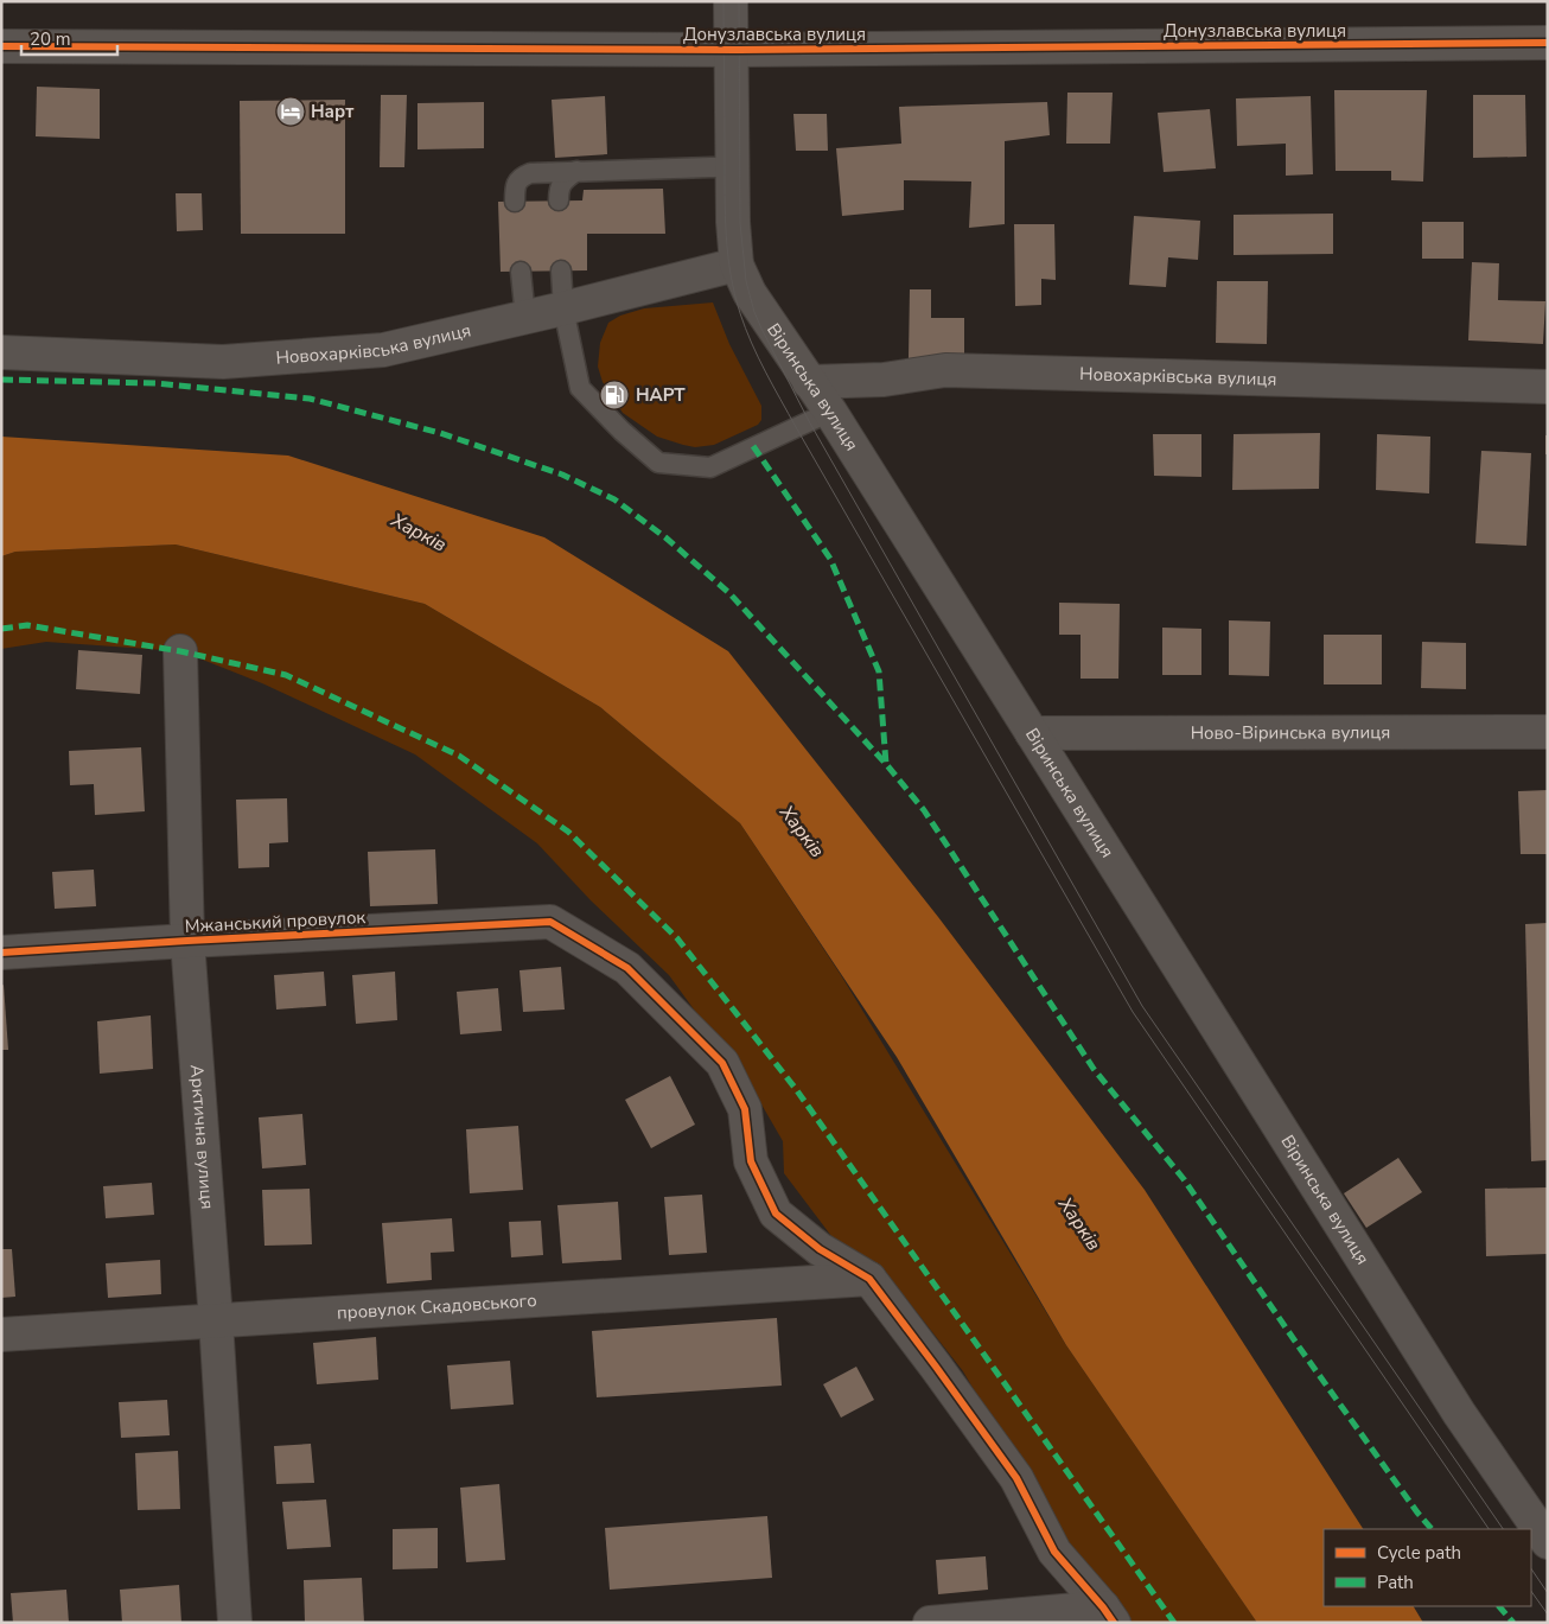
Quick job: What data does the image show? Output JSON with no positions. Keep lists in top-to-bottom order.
{
  "streets": {
    "street": [
      "Донузлавська вулиця",
      "Новохарківська вулиця",
      "Віринська вулиця",
      "Ново-Віринська вулиця",
      "Мжанський провулок",
      "Арктична вулиця",
      "провулок Скадовського"
    ]
  },
  "crossings": [
    ["Донузлавська вулиця", "Віринська вулиця"],
    ["Новохарківська вулиця", "Віринська вулиця"],
    ["Віринська вулиця", "Ново-Віринська вулиця"],
    ["Мжанський провулок", "Арктична вулиця"],
    ["Мжанський провулок", "провулок Скадовського"],
    ["Арктична вулиця", "провулок Скадовського"]
  ],
  "water": ["Харків"],
  "places": {
    "hotel": ["Нарт"],
    "fuel station": ["НАРТ"]
  },
  "legend": ["Cycle path", "Path"],
  "scale_bar": "20 m"
}
